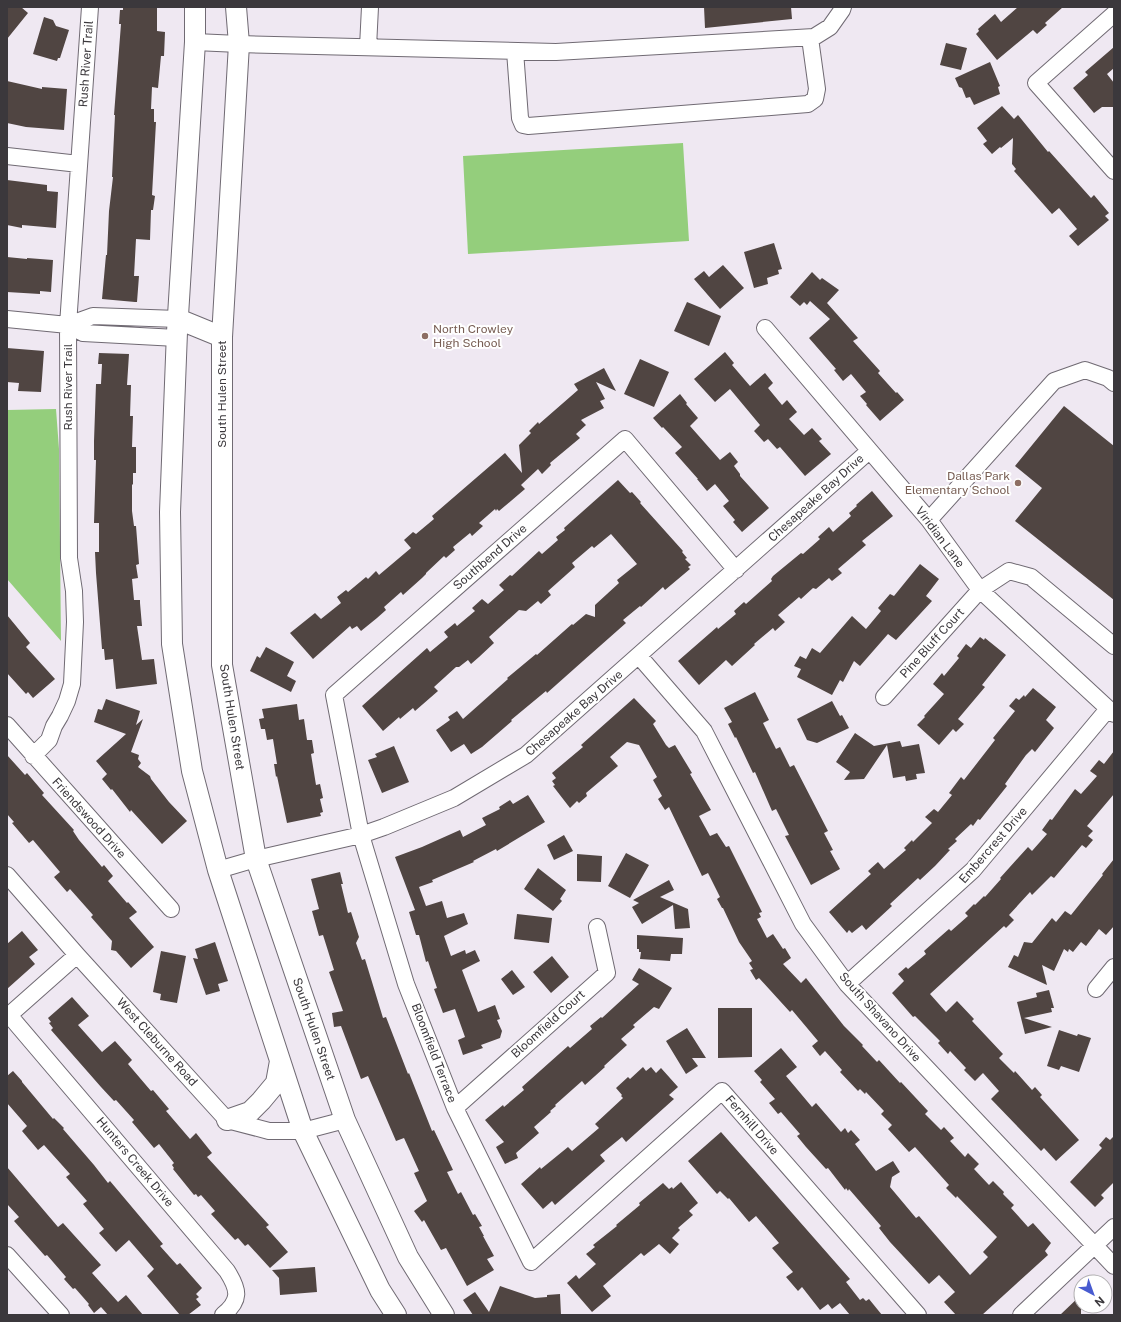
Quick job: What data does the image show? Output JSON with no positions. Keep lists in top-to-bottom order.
{
  "streets": {
    "main road": ["South Hulen Street"],
    "street": [
      "Rush River Trail",
      "Chesapeake Bay Drive",
      "Viridian Lane",
      "Southbend Drive",
      "Pine Bluff Court",
      "Friendswood Drive",
      "Embercrest Drive",
      "South Shavano Drive",
      "Bloomfield Court",
      "West Cleburne Road",
      "Bloomfield Terrace",
      "Fernhill Drive",
      "Hunters Creek Drive"
    ]
  },
  "crossings": [
    ["Rush River Trail", "Friendswood Drive"],
    ["South Hulen Street", "Chesapeake Bay Drive"],
    ["Chesapeake Bay Drive", "Viridian Lane"],
    ["Chesapeake Bay Drive", "Southbend Drive"],
    ["Chesapeake Bay Drive", "South Shavano Drive"],
    ["Chesapeake Bay Drive", "Bloomfield Terrace"],
    ["Viridian Lane", "Pine Bluff Court"],
    ["Viridian Lane", "Embercrest Drive"],
    ["Southbend Drive", "Bloomfield Terrace"],
    ["Embercrest Drive", "South Shavano Drive"],
    ["Bloomfield Court", "Bloomfield Terrace"],
    ["Bloomfield Terrace", "Fernhill Drive"]
  ],
  "places": ["North Crowley High School", "Dallas Park Elementary School"],
  "north": "bottom right"
}
